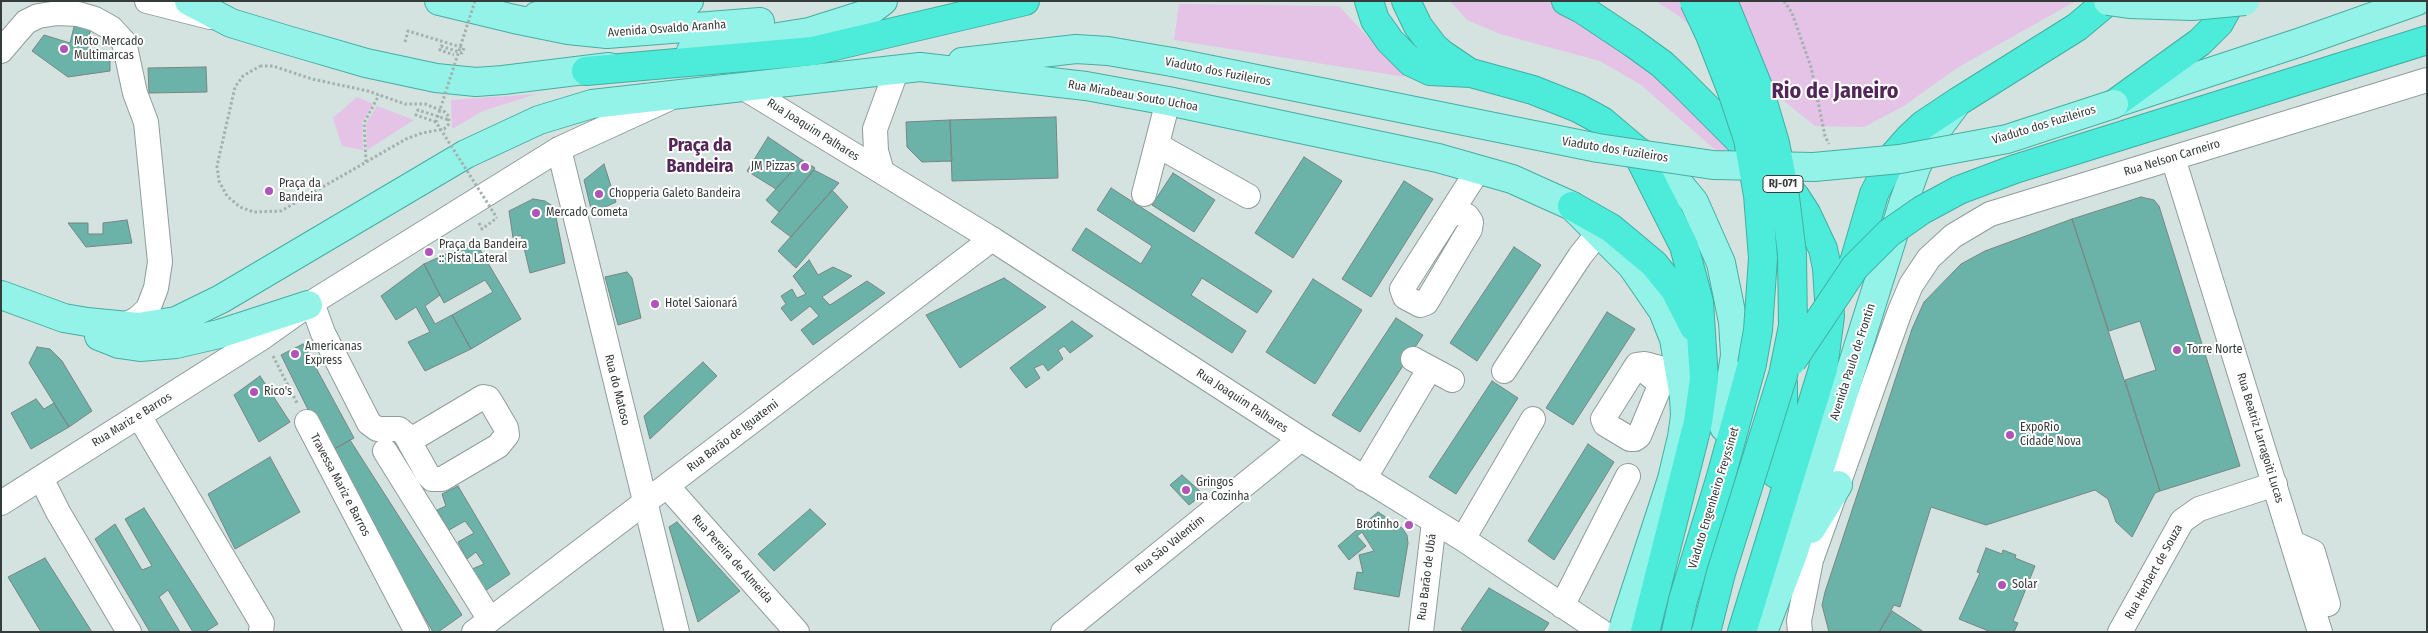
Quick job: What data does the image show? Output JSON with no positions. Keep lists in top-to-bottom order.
{
  "streets": {
    "highway": ["RJ-071", "Viaduto Engenheiro Freyssinet"],
    "main road": [
      "Avenida Osvaldo Aranha",
      "Viaduto dos Fuzileiros",
      "Rua Mirabeau Souto Uchoa",
      "Avenida Paulo de Frontin"
    ],
    "street": [
      "Rua Joaquim Palhares",
      "Rua Nelson Carneiro",
      "Rua do Matoso",
      "Rua Mariz e Barros",
      "Rua Barão de Iguatemi",
      "Rua Beatriz Larragoiti Lucas",
      "Travessa Mariz e Barros",
      "Rua São Valentim",
      "Rua Pereira de Almeida",
      "Rua Herbert de Souza",
      "Rua Barão de Ubá"
    ]
  },
  "crossings": [
    ["Viaduto dos Fuzileiros", "Rua Mirabeau Souto Uchoa"],
    ["Viaduto dos Fuzileiros", "Rua Joaquim Palhares"],
    ["Rua Mirabeau Souto Uchoa", "Rua Joaquim Palhares"],
    ["Rua Joaquim Palhares", "Rua Barão de Iguatemi"],
    ["Rua Joaquim Palhares", "Rua São Valentim"],
    ["Rua Joaquim Palhares", "Rua Barão de Ubá"],
    ["Rua Nelson Carneiro", "Avenida Paulo de Frontin"],
    ["Rua Nelson Carneiro", "Rua Beatriz Larragoiti Lucas"],
    ["Rua do Matoso", "Rua Barão de Iguatemi"],
    ["Rua Mariz e Barros", "Travessa Mariz e Barros"],
    ["Rua Barão de Iguatemi", "Rua Pereira de Almeida"],
    ["Rua Beatriz Larragoiti Lucas", "Rua Herbert de Souza"]
  ],
  "districts": ["Rio de Janeiro", "Praça da Bandeira"],
  "places": [
    "Moto Mercado Multimarcas",
    "JM Pizzas",
    "Praça da Bandeira",
    "Chopperia Galeto Bandeira",
    "Mercado Cometa",
    "Praça da Bandeira :: Pista Lateral",
    "Hotel Saionará",
    "Torre Norte",
    "Americanas Express",
    "Rico's",
    "ExpoRio Cidade Nova",
    "Gringos na Cozinha",
    "Brotinho",
    "Solar"
  ]
}
